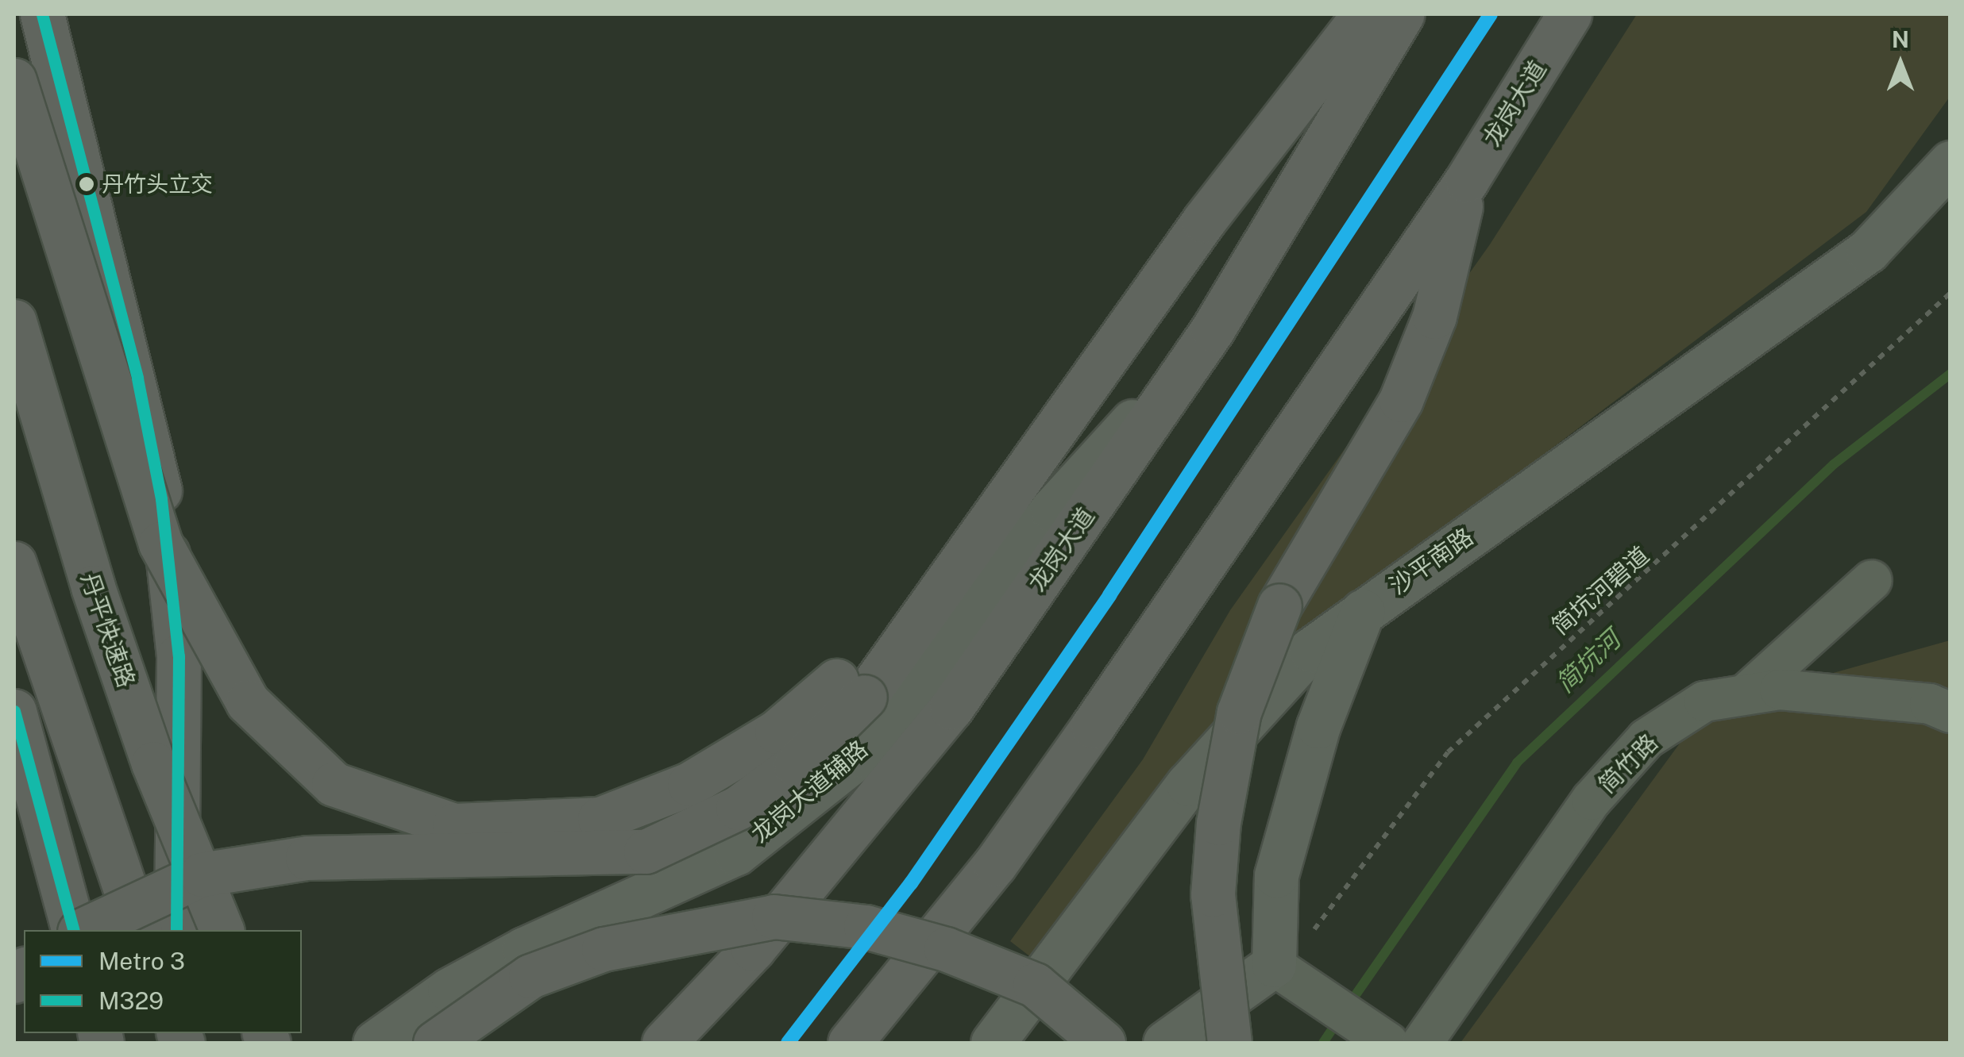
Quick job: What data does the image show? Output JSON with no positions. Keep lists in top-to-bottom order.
{
  "streets": {
    "highway": ["龙岗大道", "丹平快速路"],
    "main road": ["沙平南路", "龙岗大道辅路"],
    "street": ["简竹路"],
    "path": ["简坑河碧道"]
  },
  "crossings": [
    ["龙岗大道", "龙岗大道辅路"]
  ],
  "water": ["简坑河"],
  "places": ["丹竹头立交"],
  "lines": ["metro line 3", "transit line M329"],
  "legend": ["Metro 3", "M329"],
  "north": "top"
}
